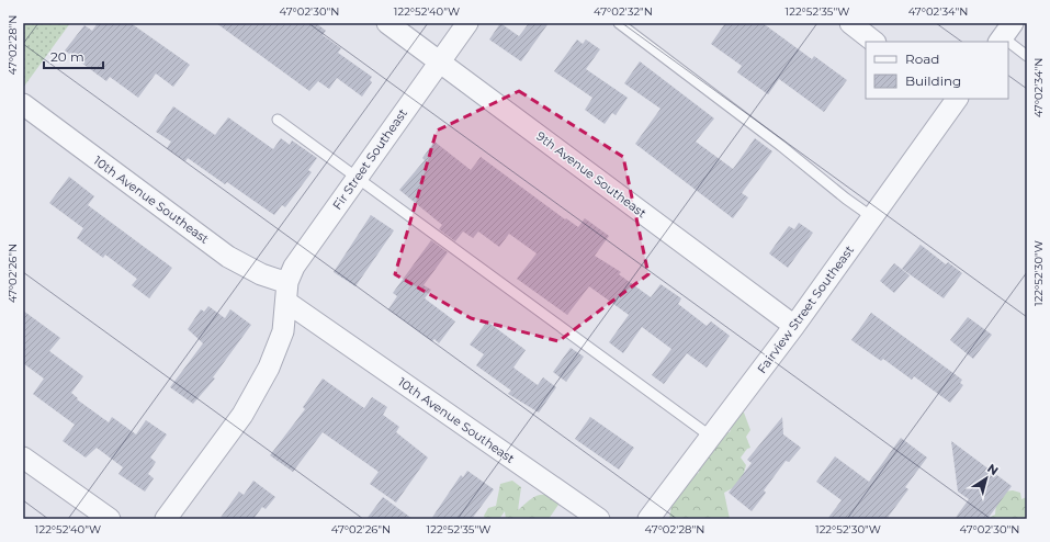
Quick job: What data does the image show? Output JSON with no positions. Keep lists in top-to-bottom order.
{
  "streets": {
    "street": [
      "Fir Street Southeast",
      "9th Avenue Southeast",
      "10th Avenue Southeast",
      "Fairview Street Southeast"
    ]
  },
  "crossings": [
    ["Fir Street Southeast", "9th Avenue Southeast"],
    ["Fir Street Southeast", "10th Avenue Southeast"],
    ["9th Avenue Southeast", "Fairview Street Southeast"]
  ],
  "legend": ["Road", "Building"],
  "scale_bar": "20 m",
  "north": "top right",
  "coordinates": [
    "47°02'30\"N",
    "122°52'40\"W",
    "47°02'32\"N",
    "122°52'35\"W",
    "47°02'34\"N",
    "47°02'28\"N",
    "47°02'26\"N",
    "122°52'30\"W"
  ]
}
